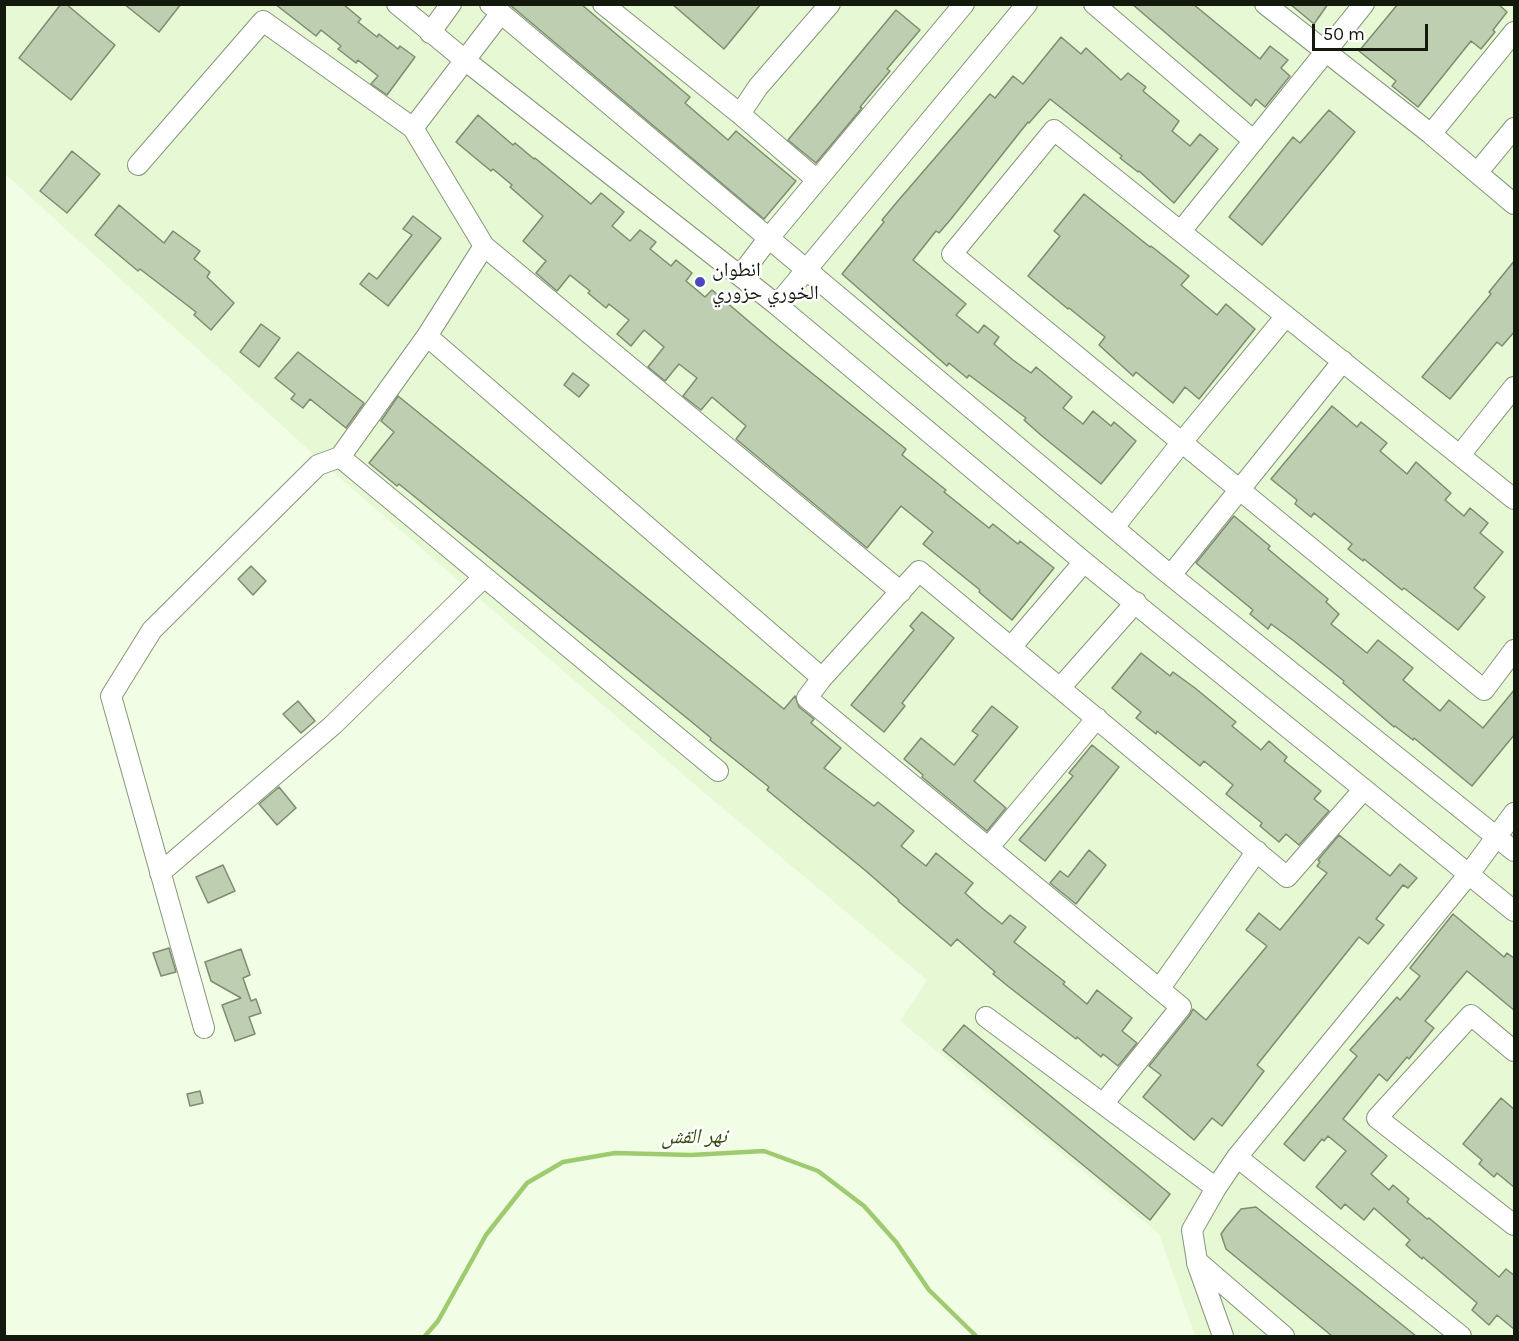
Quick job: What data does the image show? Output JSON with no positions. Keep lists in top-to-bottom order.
{
  "water": ["نهر القش"],
  "places": ["انطوان الخوري حزوري"],
  "scale_bar": "50 m"
}
